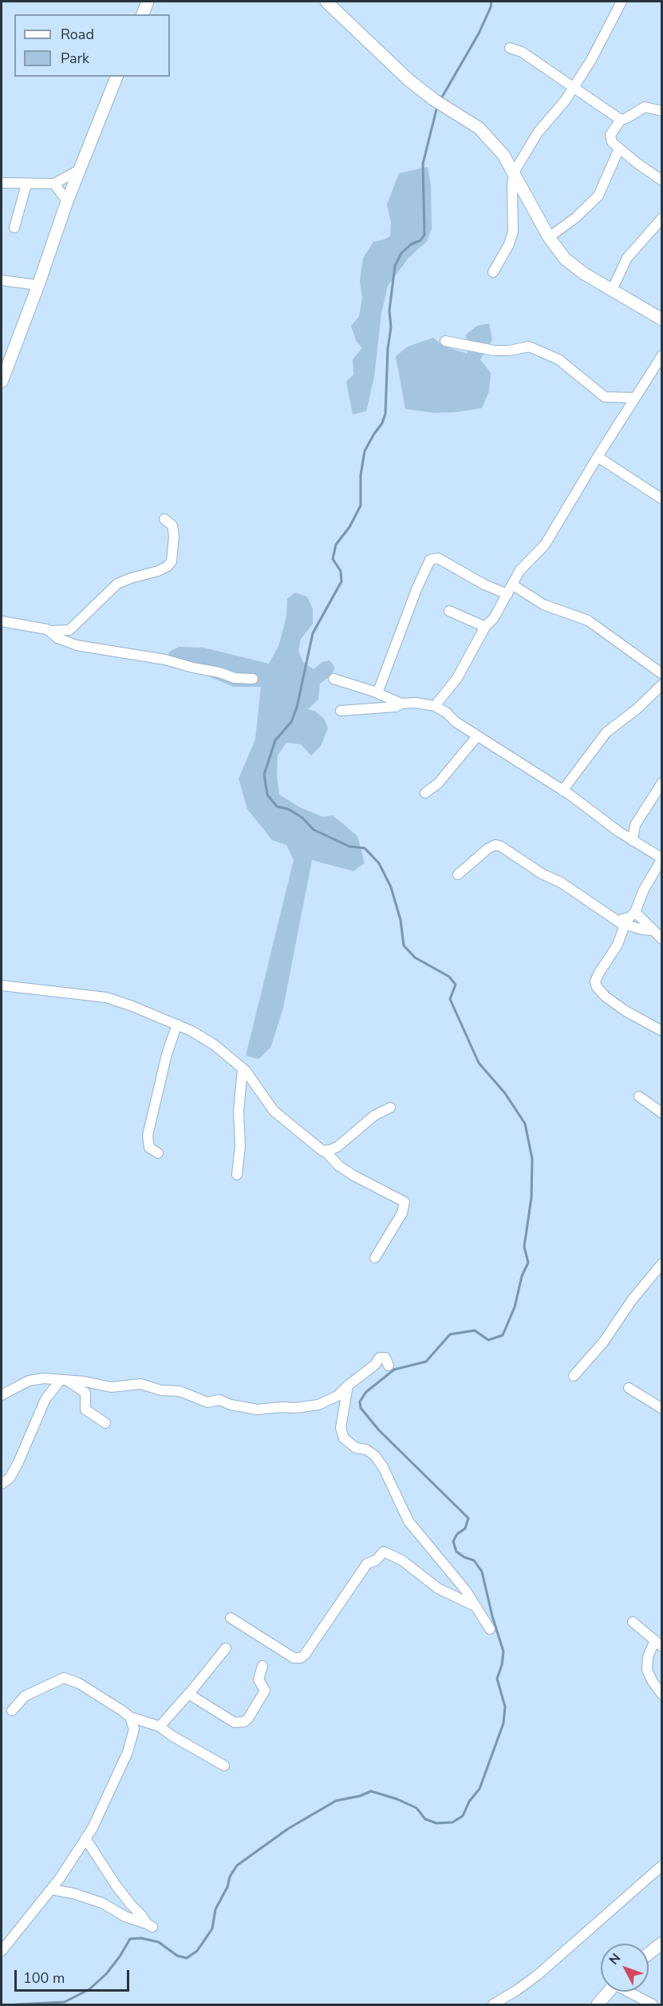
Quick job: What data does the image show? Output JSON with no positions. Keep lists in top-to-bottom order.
{
  "legend": ["Road", "Park"],
  "scale_bar": "100 m",
  "north": "top left"
}
